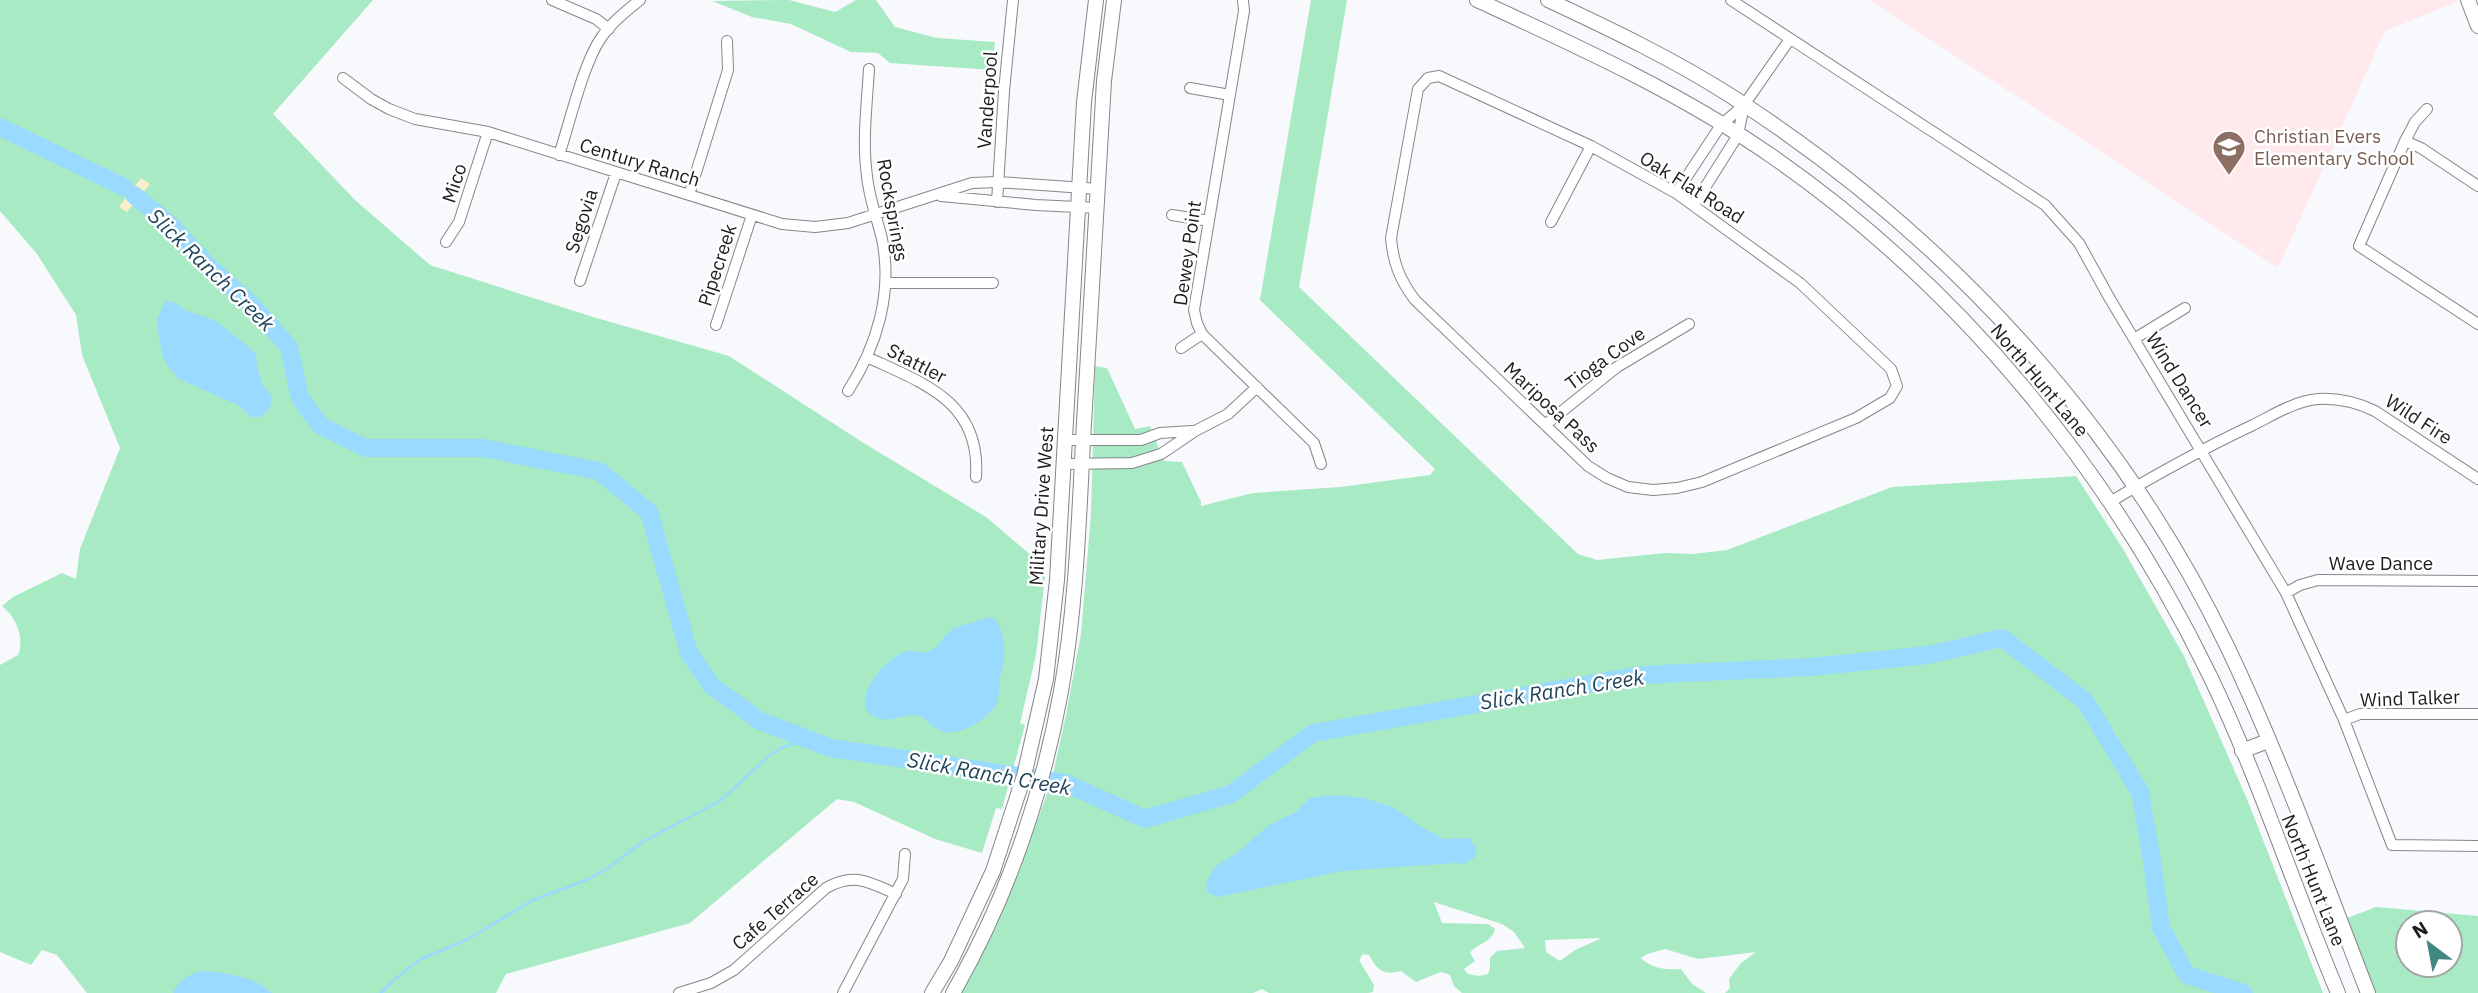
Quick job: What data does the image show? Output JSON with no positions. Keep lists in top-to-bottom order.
{
  "streets": {
    "main road": ["North Hunt Lane", "Military Drive West"],
    "street": [
      "Vanderpool",
      "Century Ranch",
      "Mico",
      "Oak Flat Road",
      "Rocksprings",
      "Segovia",
      "Dewey Point",
      "Pipecreek",
      "Tioga Cove",
      "Stattler",
      "Wind Dancer",
      "Mariposa Pass",
      "Wild Fire",
      "Wave Dance",
      "Wind Talker",
      "Cafe Terrace"
    ]
  },
  "crossings": [
    ["Vanderpool", "Century Ranch"],
    ["Century Ranch", "Mico"],
    ["Century Ranch", "Rocksprings"],
    ["Century Ranch", "Segovia"],
    ["Century Ranch", "Pipecreek"],
    ["Century Ranch", "Military Drive West"],
    ["Oak Flat Road", "Mariposa Pass"],
    ["Rocksprings", "Stattler"],
    ["Tioga Cove", "Mariposa Pass"],
    ["North Hunt Lane", "Wild Fire"],
    ["Wind Dancer", "Wild Fire"],
    ["Wind Dancer", "Wave Dance"],
    ["Wind Dancer", "Wind Talker"]
  ],
  "water": ["Slick Ranch Creek"],
  "places": {
    "school or university": ["Christian Evers Elementary School"]
  },
  "north": "top left"
}
